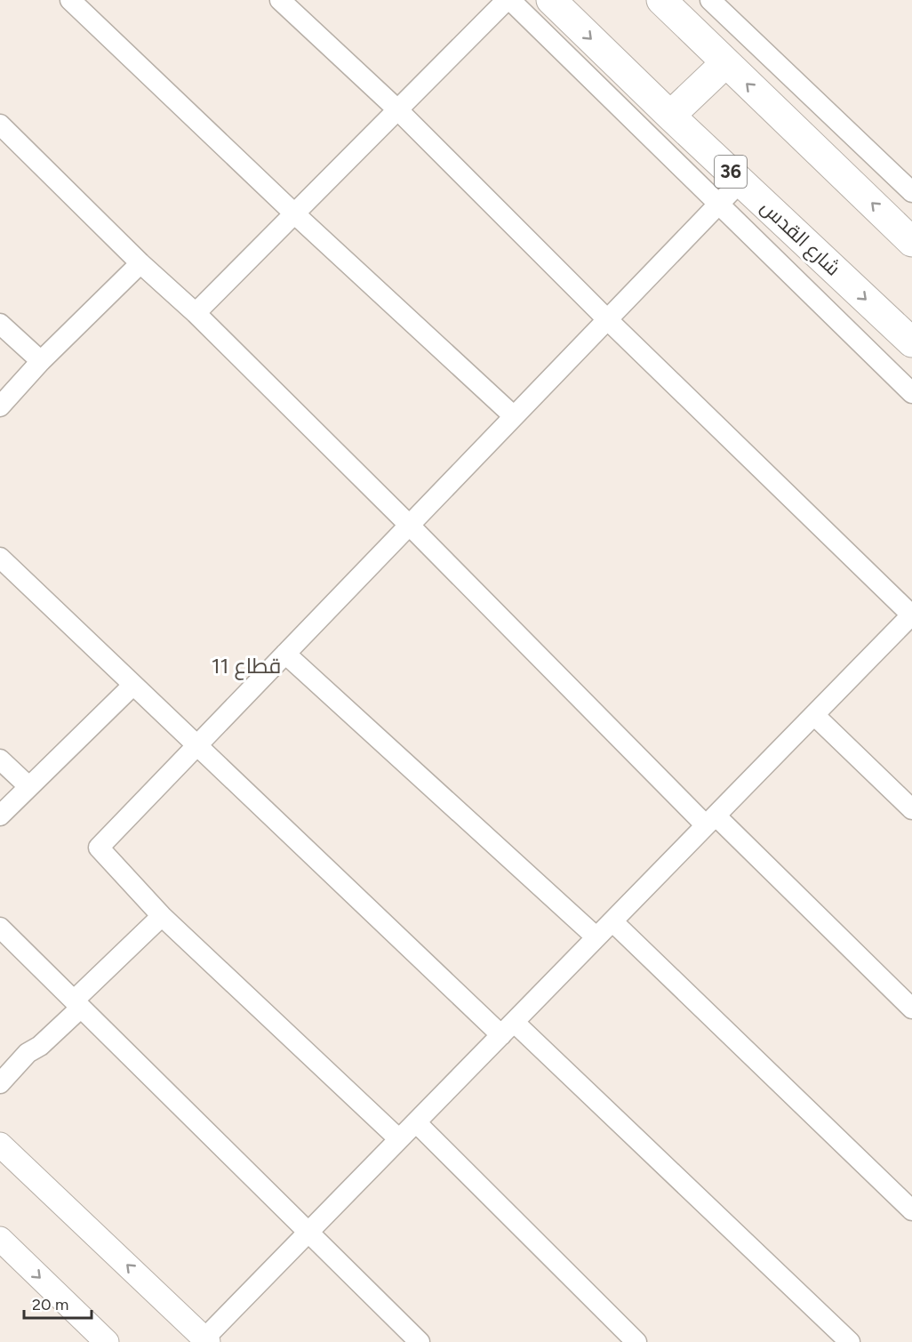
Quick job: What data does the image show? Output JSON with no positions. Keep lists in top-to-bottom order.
{
  "streets": {
    "main road": ["36", "شارع القدس"]
  },
  "districts": ["قطاع 11"],
  "scale_bar": "20 m"
}
